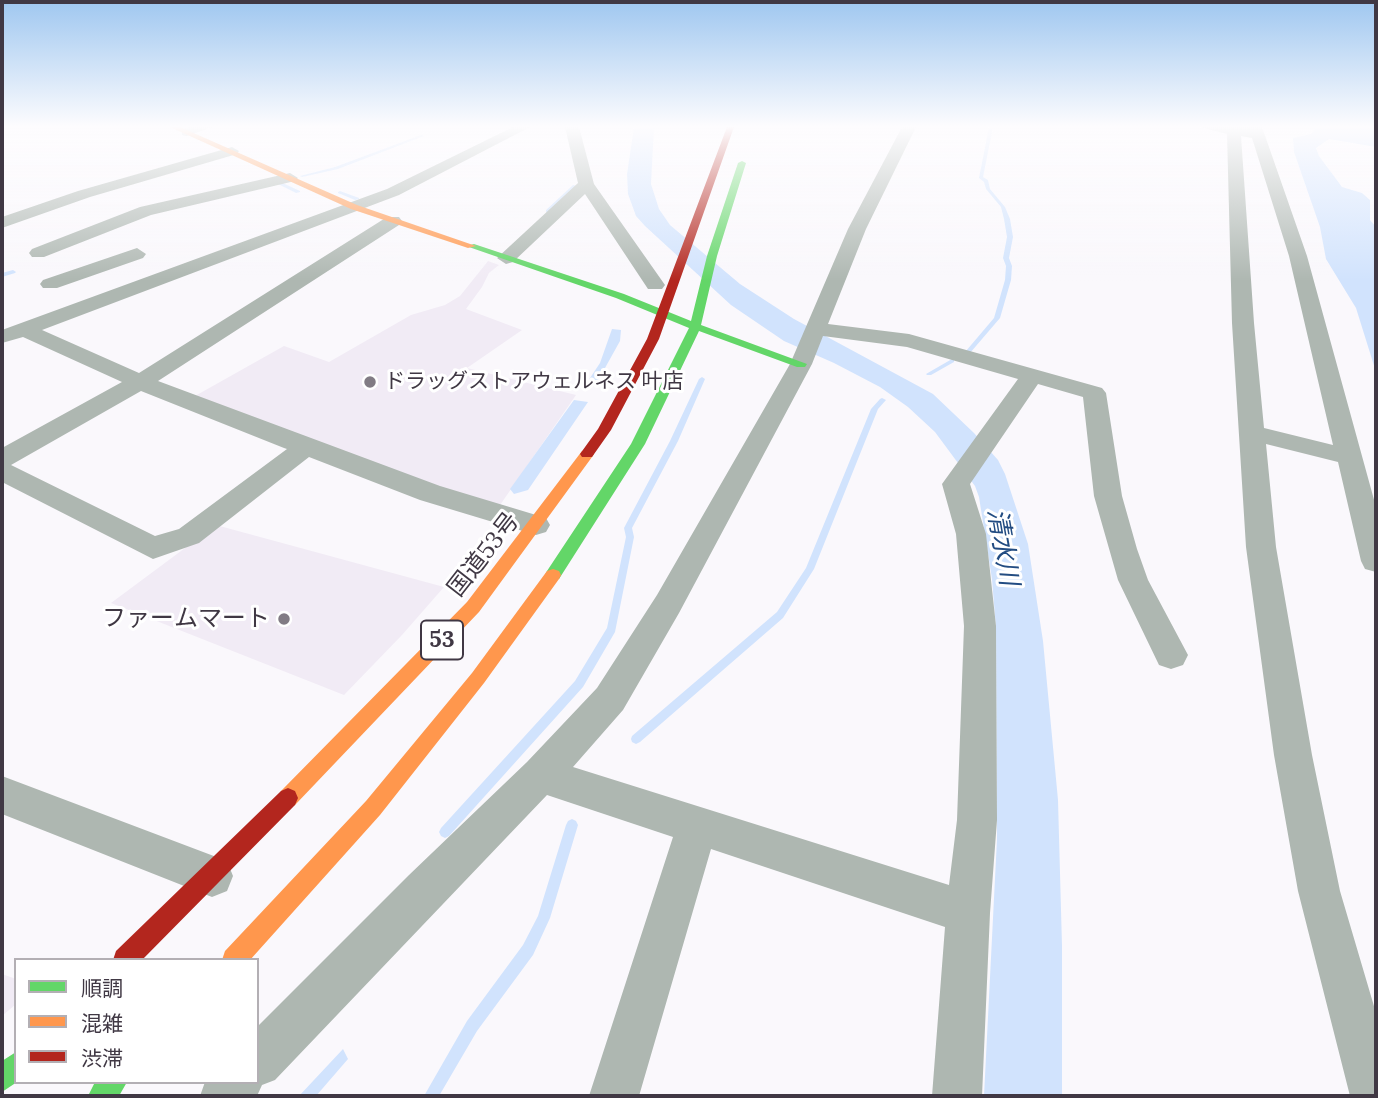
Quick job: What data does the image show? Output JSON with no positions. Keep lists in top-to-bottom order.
{
  "streets": {
    "main road": ["国道53号", "53"]
  },
  "water": ["清水川"],
  "places": ["ドラッグストアウェルネス 叶店", "ファームマート"],
  "legend": ["順調", "混雑", "渋滞"]
}
